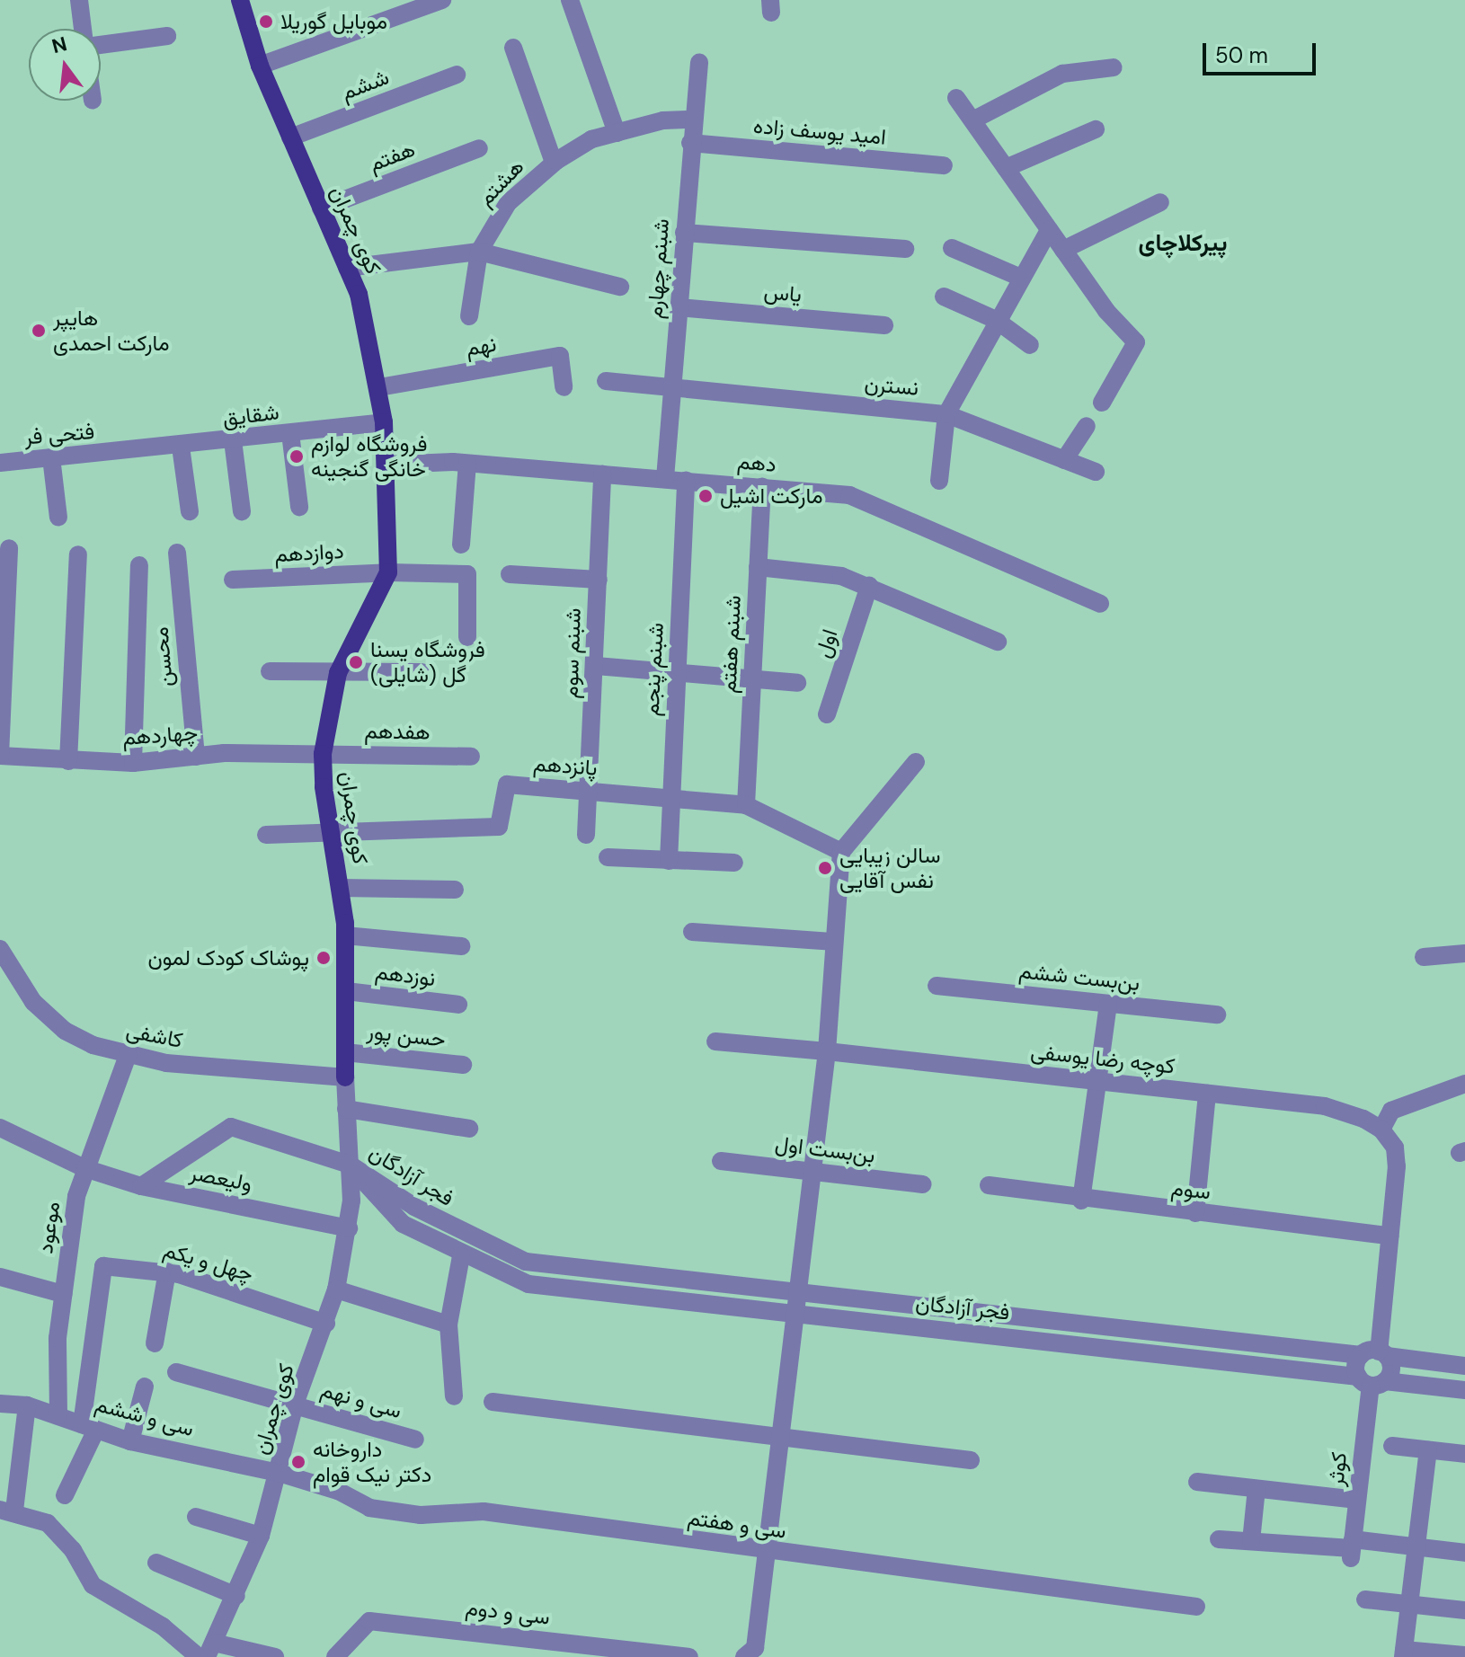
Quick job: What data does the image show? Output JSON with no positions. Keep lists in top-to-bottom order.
{
  "streets": {
    "main road": ["کوی چمران"],
    "street": [
      "ششم",
      "امید یوسف زاده",
      "هفتم",
      "هشتم",
      "شبنم چهارم",
      "یاس",
      "نهم",
      "نسترن",
      "شقایق",
      "فتحی فر",
      "دهم",
      "دوازدهم",
      "اول",
      "شبنم هفتم",
      "شبنم سوم",
      "محسن",
      "شبنم پنجم",
      "هفدهم",
      "چهاردهم",
      "پانزدهم",
      "نوزدهم",
      "بن‌بست ششم",
      "کاشفی",
      "حسن پور",
      "کوچه رضا یوسفی",
      "بن‌بست اول",
      "فجر آزادگان",
      "ولیعصر",
      "سوم",
      "موعود",
      "چهل و یکم",
      "سی و نهم",
      "سی و ششم",
      "کوثر",
      "سی و هفتم",
      "سی و دوم"
    ]
  },
  "crossings": [
    ["ششم", "کوی چمران"],
    ["امید یوسف زاده", "شبنم چهارم"],
    ["هفتم", "کوی چمران"],
    ["هشتم", "شبنم چهارم"],
    ["کوی چمران", "نهم"],
    ["کوی چمران", "شقایق"],
    ["کوی چمران", "دهم"],
    ["کوی چمران", "دوازدهم"],
    ["کوی چمران", "هفدهم"],
    ["کوی چمران", "چهاردهم"],
    ["کوی چمران", "پانزدهم"],
    ["کوی چمران", "نوزدهم"],
    ["کوی چمران", "کاشفی"],
    ["کوی چمران", "حسن پور"],
    ["کوی چمران", "فجر آزادگان"],
    ["کوی چمران", "ولیعصر"],
    ["کوی چمران", "چهل و یکم"],
    ["کوی چمران", "سی و نهم"],
    ["کوی چمران", "سی و ششم"],
    ["کوی چمران", "سی و هفتم"],
    ["شبنم چهارم", "یاس"],
    ["شبنم چهارم", "نسترن"],
    ["شبنم چهارم", "دهم"],
    ["شقایق", "فتحی فر"],
    ["دهم", "شبنم هفتم"],
    ["دهم", "شبنم سوم"],
    ["دهم", "شبنم پنجم"],
    ["شبنم هفتم", "پانزدهم"],
    ["شبنم سوم", "پانزدهم"],
    ["محسن", "چهاردهم"],
    ["شبنم پنجم", "پانزدهم"],
    ["هفدهم", "چهاردهم"],
    ["کاشفی", "موعود"],
    ["فجر آزادگان", "کوثر"],
    ["ولیعصر", "موعود"],
    ["موعود", "سی و ششم"],
    ["چهل و یکم", "سی و ششم"],
    ["سی و ششم", "سی و هفتم"]
  ],
  "districts": ["پیرکلاچای"],
  "places": [
    "موبایل گوریلا",
    "هایپر مارکت احمدی",
    "فروشگاه لوازم خانگی گنجینه",
    "مارکت اشیل",
    "فروشگاه یسنا گل (شایلی)",
    "سالن زیبایی نفس آقایی",
    "پوشاک کودک لمون",
    "داروخانه دکتر نیک قوام"
  ],
  "scale_bar": "50 m",
  "north": "top"
}
